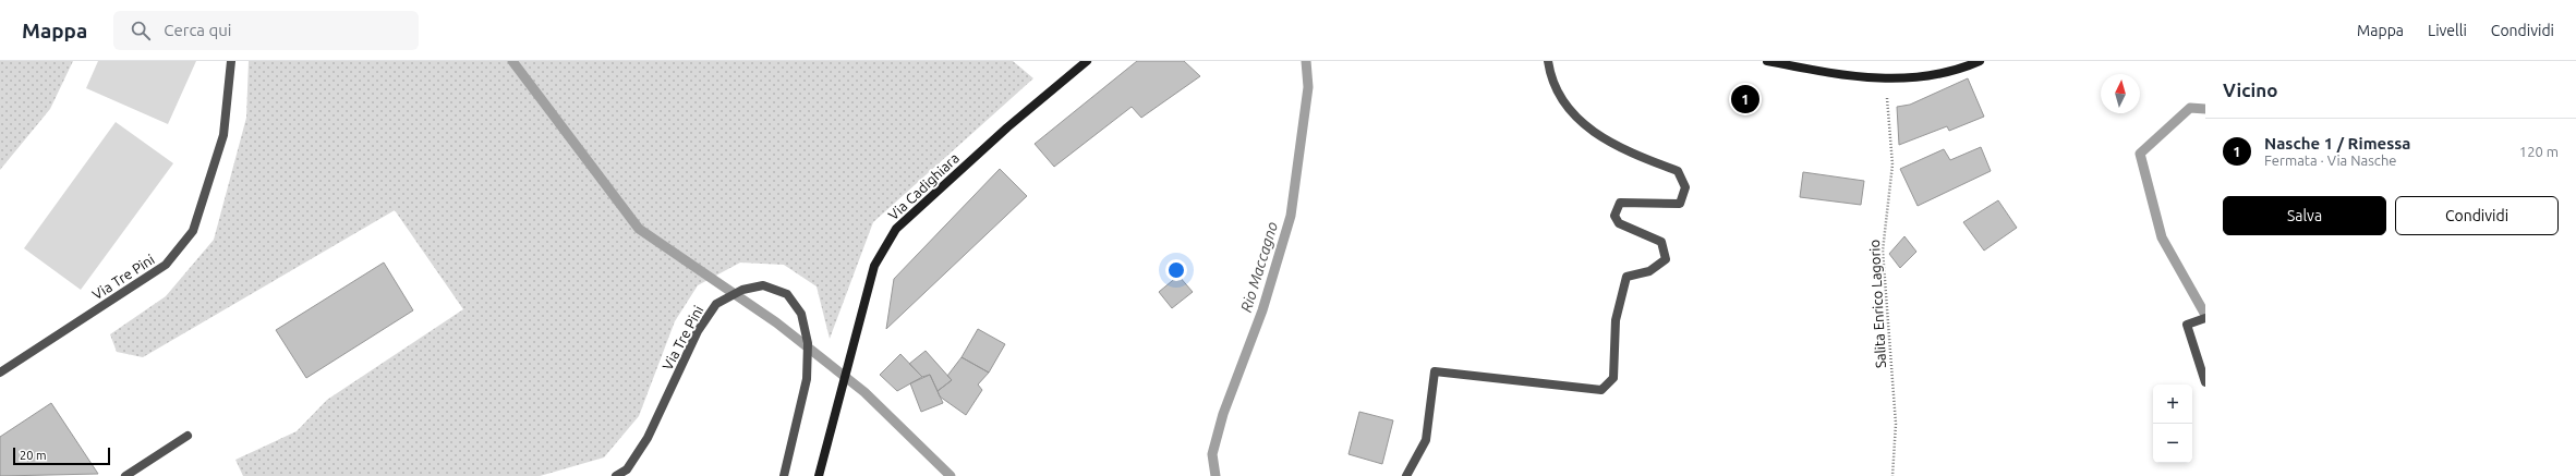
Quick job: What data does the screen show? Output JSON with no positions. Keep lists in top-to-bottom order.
{
  "streets": {
    "street": ["Via Cadighiara", "Via Tre Pini"],
    "path": ["Salita Enrico Lagorio"]
  },
  "water": ["Rio Maccagno"],
  "scale_bar": "20 m",
  "north": "top",
  "page": {
    "header": "Mappa",
    "search": "Cerca qui",
    "nav": ["Mappa", "Livelli", "Condividi"],
    "heading": "Vicino",
    "pins": "1",
    "list": [
      {
        "mark": "1",
        "name": "Nasche 1 / Rimessa",
        "note": "Fermata · Via Nasche",
        "value": "120 m"
      }
    ],
    "buttons": ["Salva", "Condividi"],
    "map_buttons": ["+", "−"],
    "scale": "20 m"
  }
}
